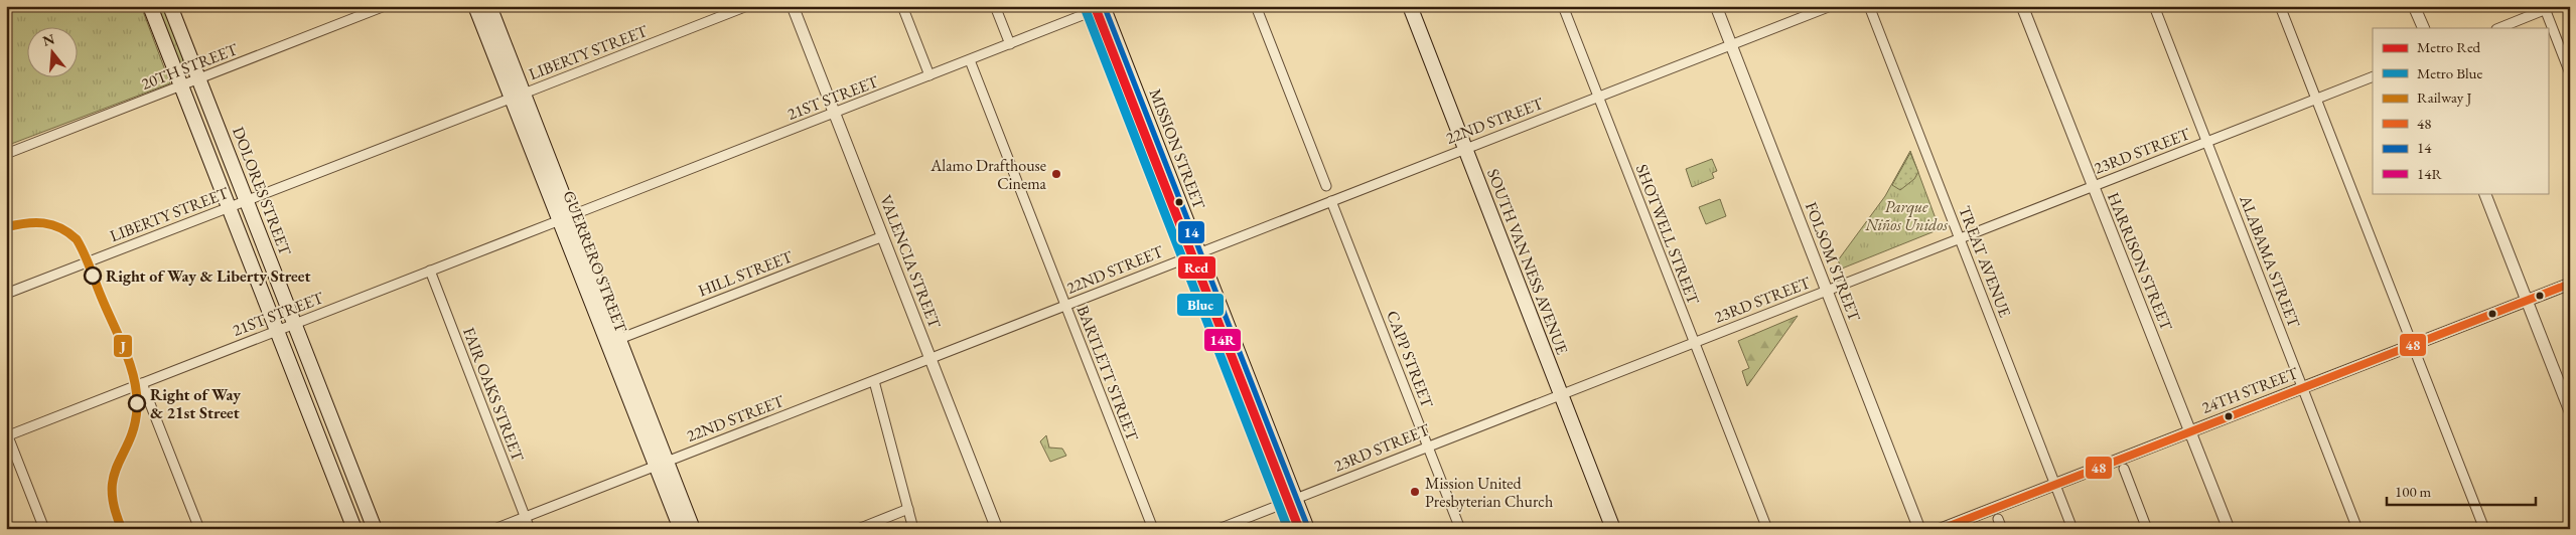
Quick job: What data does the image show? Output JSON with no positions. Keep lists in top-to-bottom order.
{
  "streets": {
    "main road": [
      "MISSION STREET",
      "DOLORES STREET",
      "GUERRERO STREET",
      "SOUTH VAN NESS AVENUE"
    ],
    "street": [
      "LIBERTY STREET",
      "20TH STREET",
      "21ST STREET",
      "22ND STREET",
      "23RD STREET",
      "SHOTWELL STREET",
      "VALENCIA STREET",
      "FOLSOM STREET",
      "TREAT AVENUE",
      "HARRISON STREET",
      "ALABAMA STREET",
      "HILL STREET",
      "CAPP STREET",
      "BARTLETT STREET",
      "24TH STREET",
      "FAIR OAKS STREET"
    ]
  },
  "crossings": [
    ["LIBERTY STREET", "DOLORES STREET"],
    ["LIBERTY STREET", "GUERRERO STREET"],
    ["20TH STREET", "DOLORES STREET"],
    ["21ST STREET", "MISSION STREET"],
    ["21ST STREET", "DOLORES STREET"],
    ["21ST STREET", "GUERRERO STREET"],
    ["21ST STREET", "VALENCIA STREET"],
    ["21ST STREET", "BARTLETT STREET"],
    ["21ST STREET", "FAIR OAKS STREET"],
    ["22ND STREET", "MISSION STREET"],
    ["22ND STREET", "SHOTWELL STREET"],
    ["22ND STREET", "GUERRERO STREET"],
    ["22ND STREET", "VALENCIA STREET"],
    ["22ND STREET", "SOUTH VAN NESS AVENUE"],
    ["22ND STREET", "FOLSOM STREET"],
    ["22ND STREET", "CAPP STREET"],
    ["22ND STREET", "BARTLETT STREET"],
    ["22ND STREET", "FAIR OAKS STREET"],
    ["MISSION STREET", "23RD STREET"],
    ["23RD STREET", "SHOTWELL STREET"],
    ["23RD STREET", "SOUTH VAN NESS AVENUE"],
    ["23RD STREET", "FOLSOM STREET"],
    ["23RD STREET", "TREAT AVENUE"],
    ["23RD STREET", "HARRISON STREET"],
    ["23RD STREET", "ALABAMA STREET"],
    ["23RD STREET", "CAPP STREET"],
    ["GUERRERO STREET", "HILL STREET"],
    ["VALENCIA STREET", "HILL STREET"],
    ["TREAT AVENUE", "24TH STREET"],
    ["HARRISON STREET", "24TH STREET"],
    ["ALABAMA STREET", "24TH STREET"]
  ],
  "parks": ["Parque Niños Unidos"],
  "places": [
    "Alamo Drafthouse Cinema",
    "Right of Way & Liberty Street",
    "Right of Way & 21st Street",
    "Mission United Presbyterian Church"
  ],
  "lines": [
    "metro line Red",
    "transit line 14",
    "metro line Blue",
    "transit line 14R",
    "rail line J",
    "transit line 48"
  ],
  "legend": [
    "Metro Red",
    "Metro Blue",
    "Railway J",
    "48",
    "14",
    "14R"
  ],
  "scale_bar": "100 m",
  "north": "top"
}
